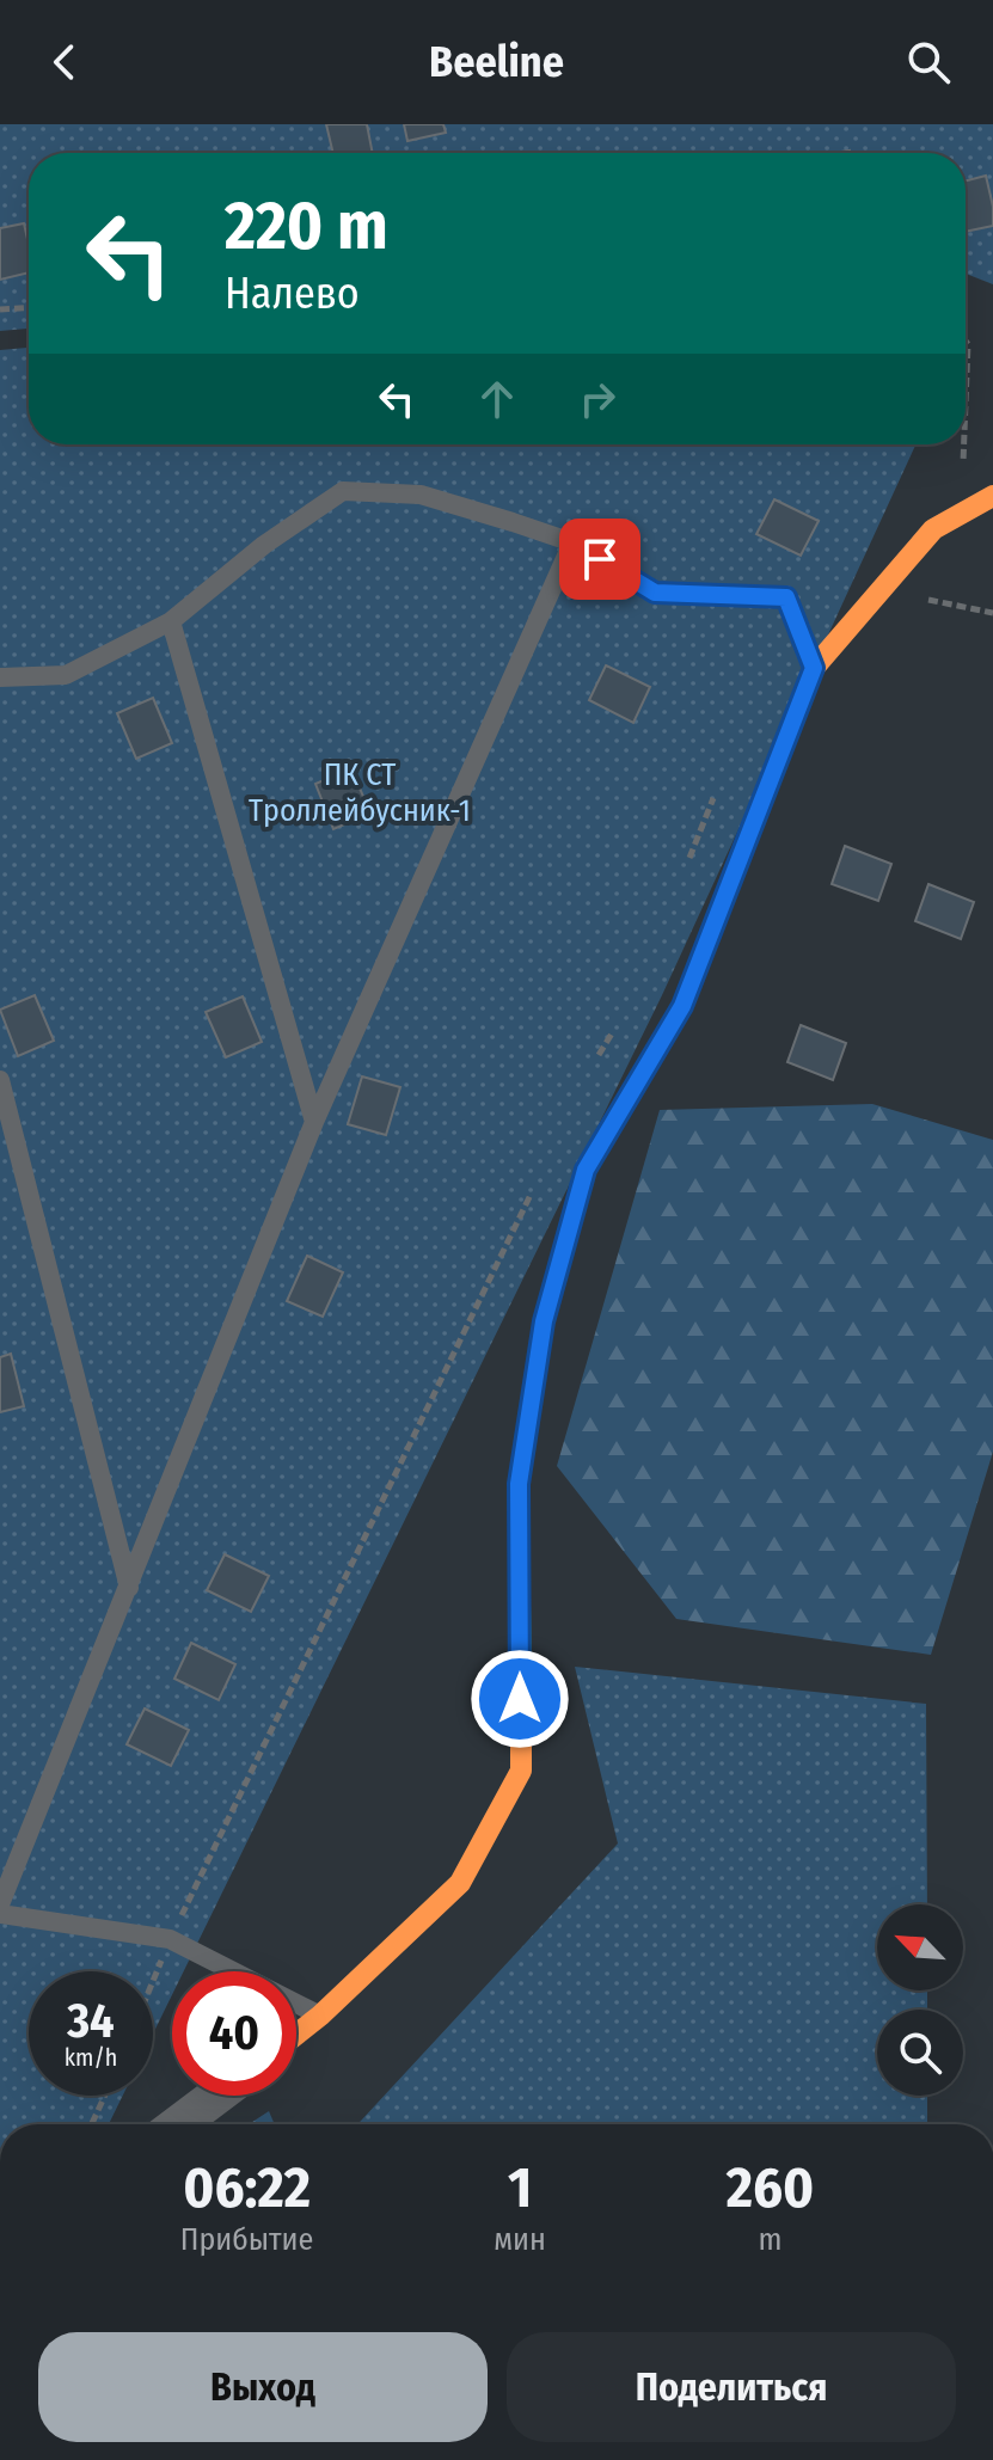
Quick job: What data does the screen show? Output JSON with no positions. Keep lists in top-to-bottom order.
{
  "parks": ["ПК СТ Троллейбусник-1"],
  "north": "top left",
  "page": {
    "header": "Beeline",
    "turn": ["220 m", "Налево"],
    "speed": "34 km/h",
    "limit": "40",
    "eta": [
      "06:22",
      "Прибытие",
      "1",
      "мин",
      "260",
      "m"
    ],
    "buttons": ["Выход", "Поделиться"]
  }
}
